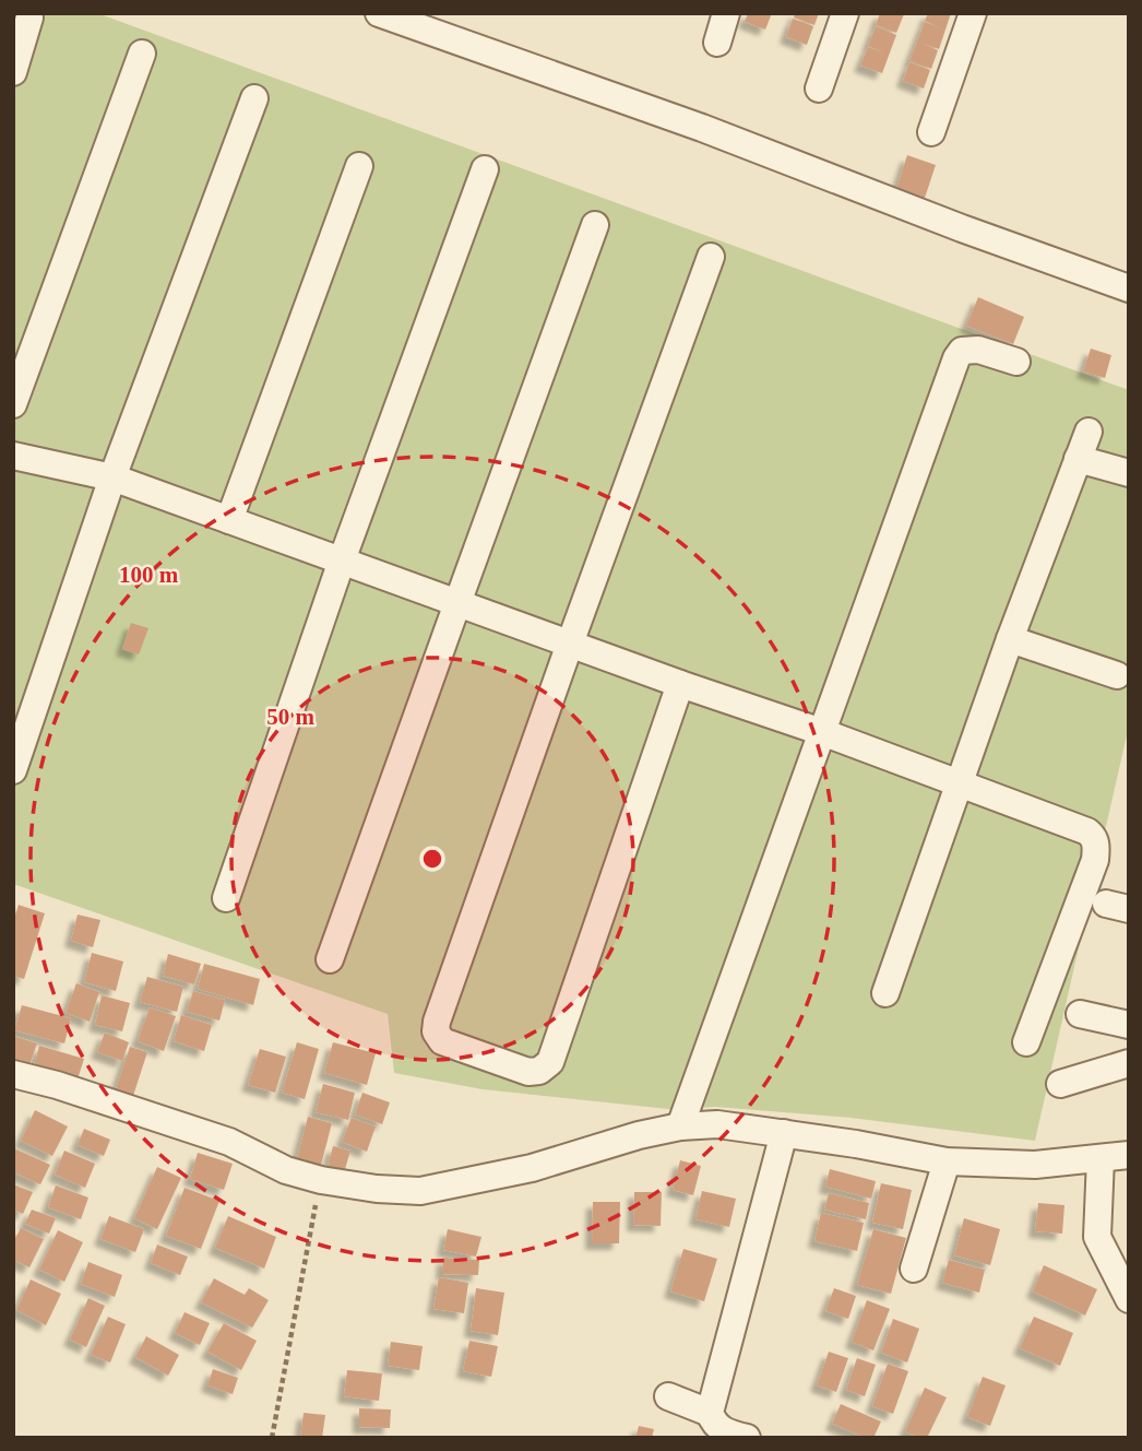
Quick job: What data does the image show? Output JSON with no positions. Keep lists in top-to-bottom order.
{
  "rings": ["100 m", "50 m"]
}
